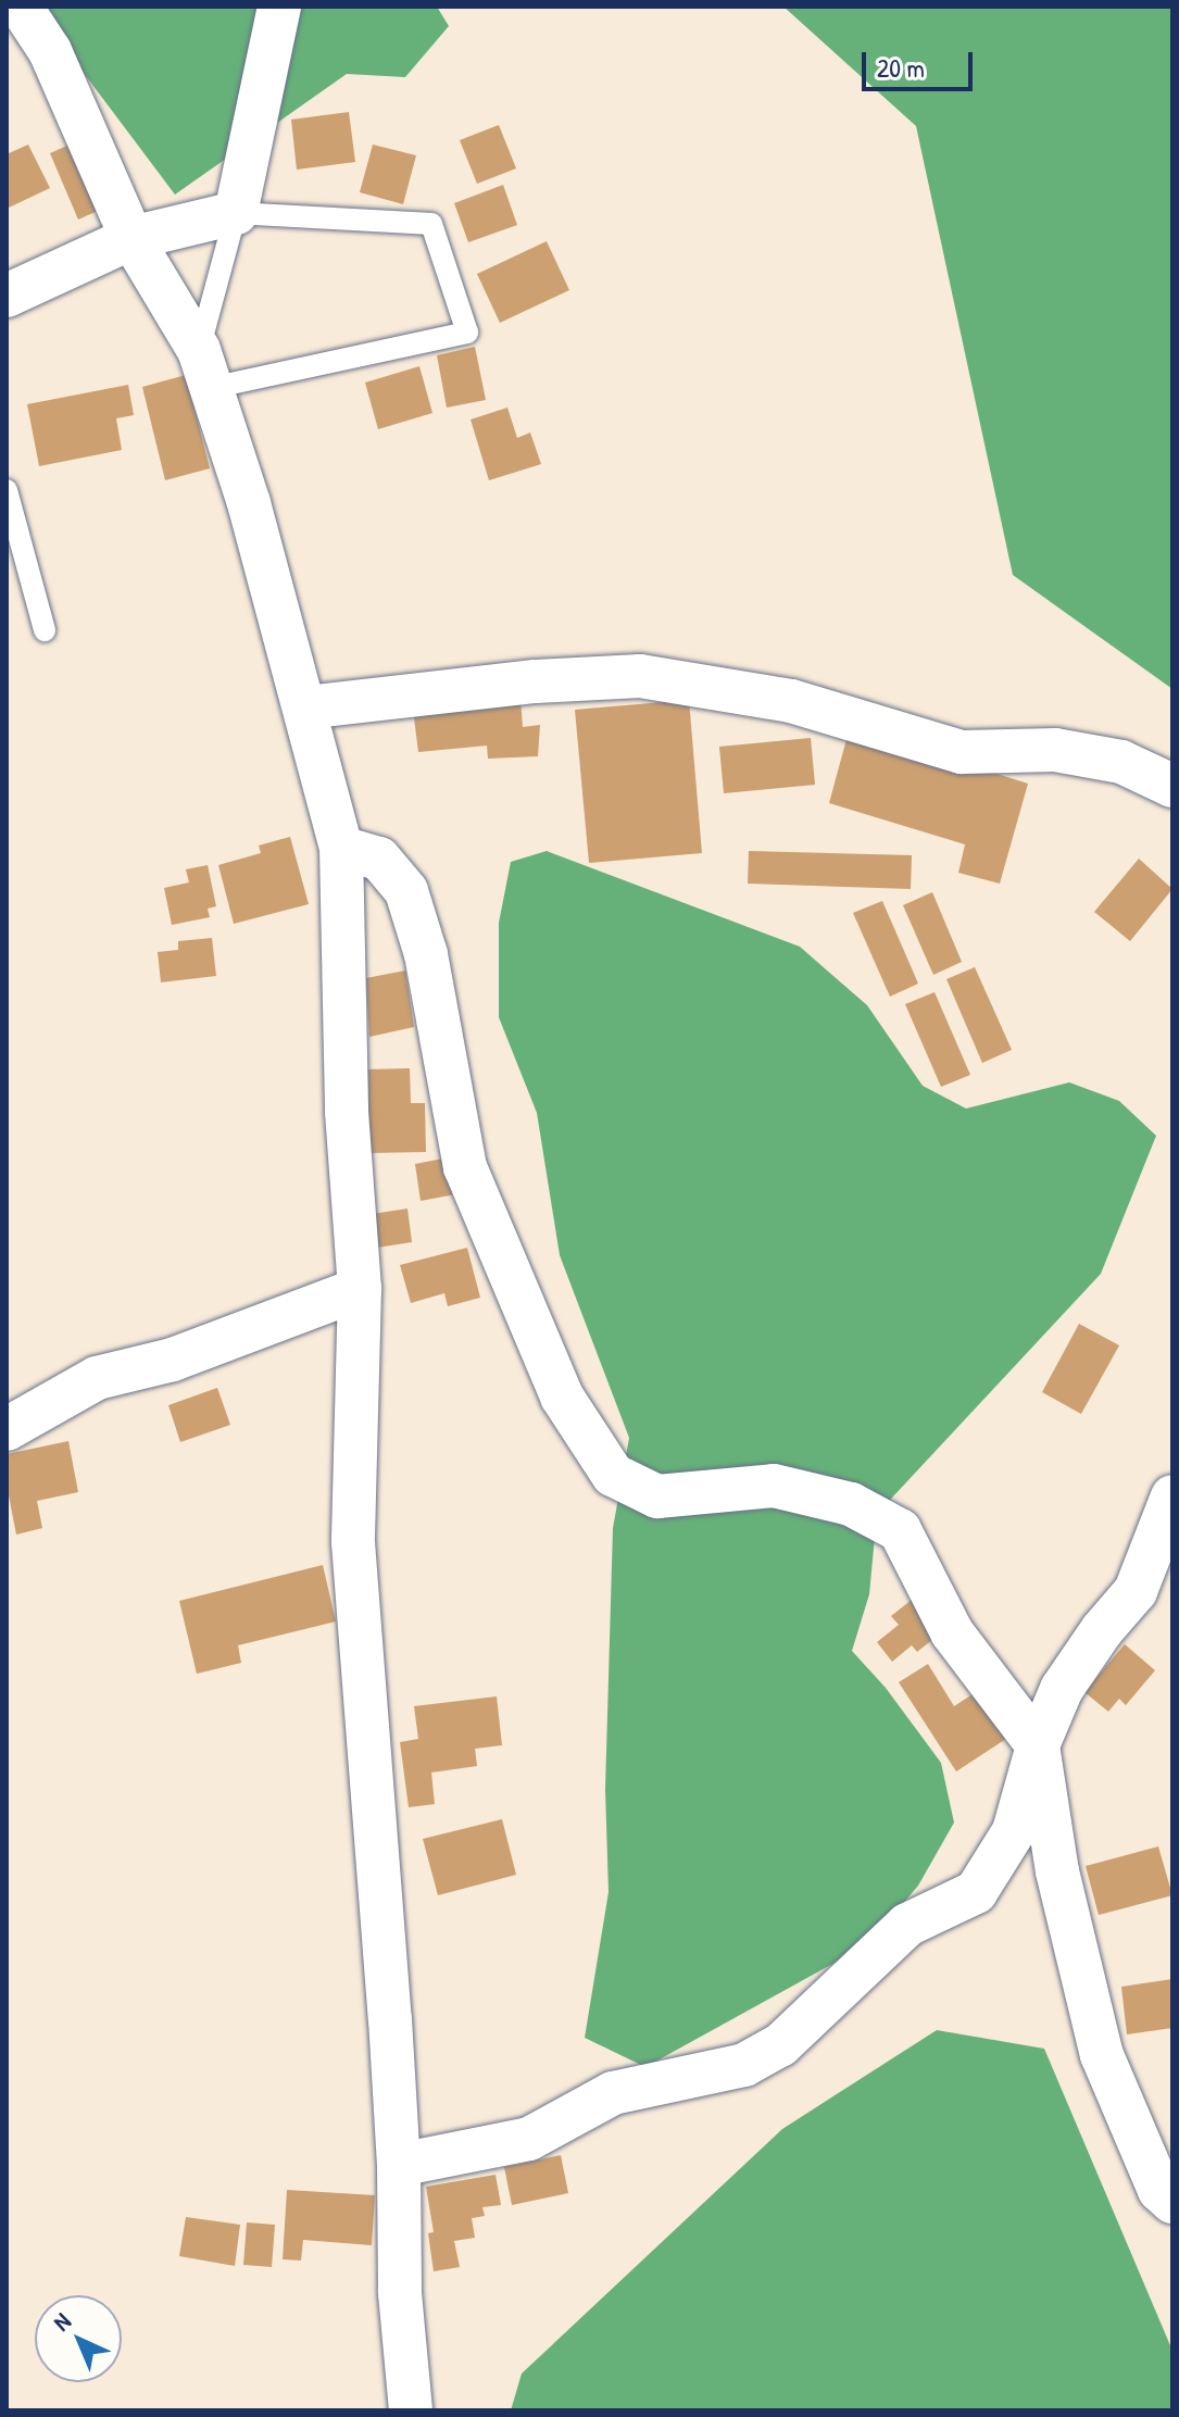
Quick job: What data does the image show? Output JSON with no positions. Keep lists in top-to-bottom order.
{
  "scale_bar": "20 m",
  "north": "top left"
}
